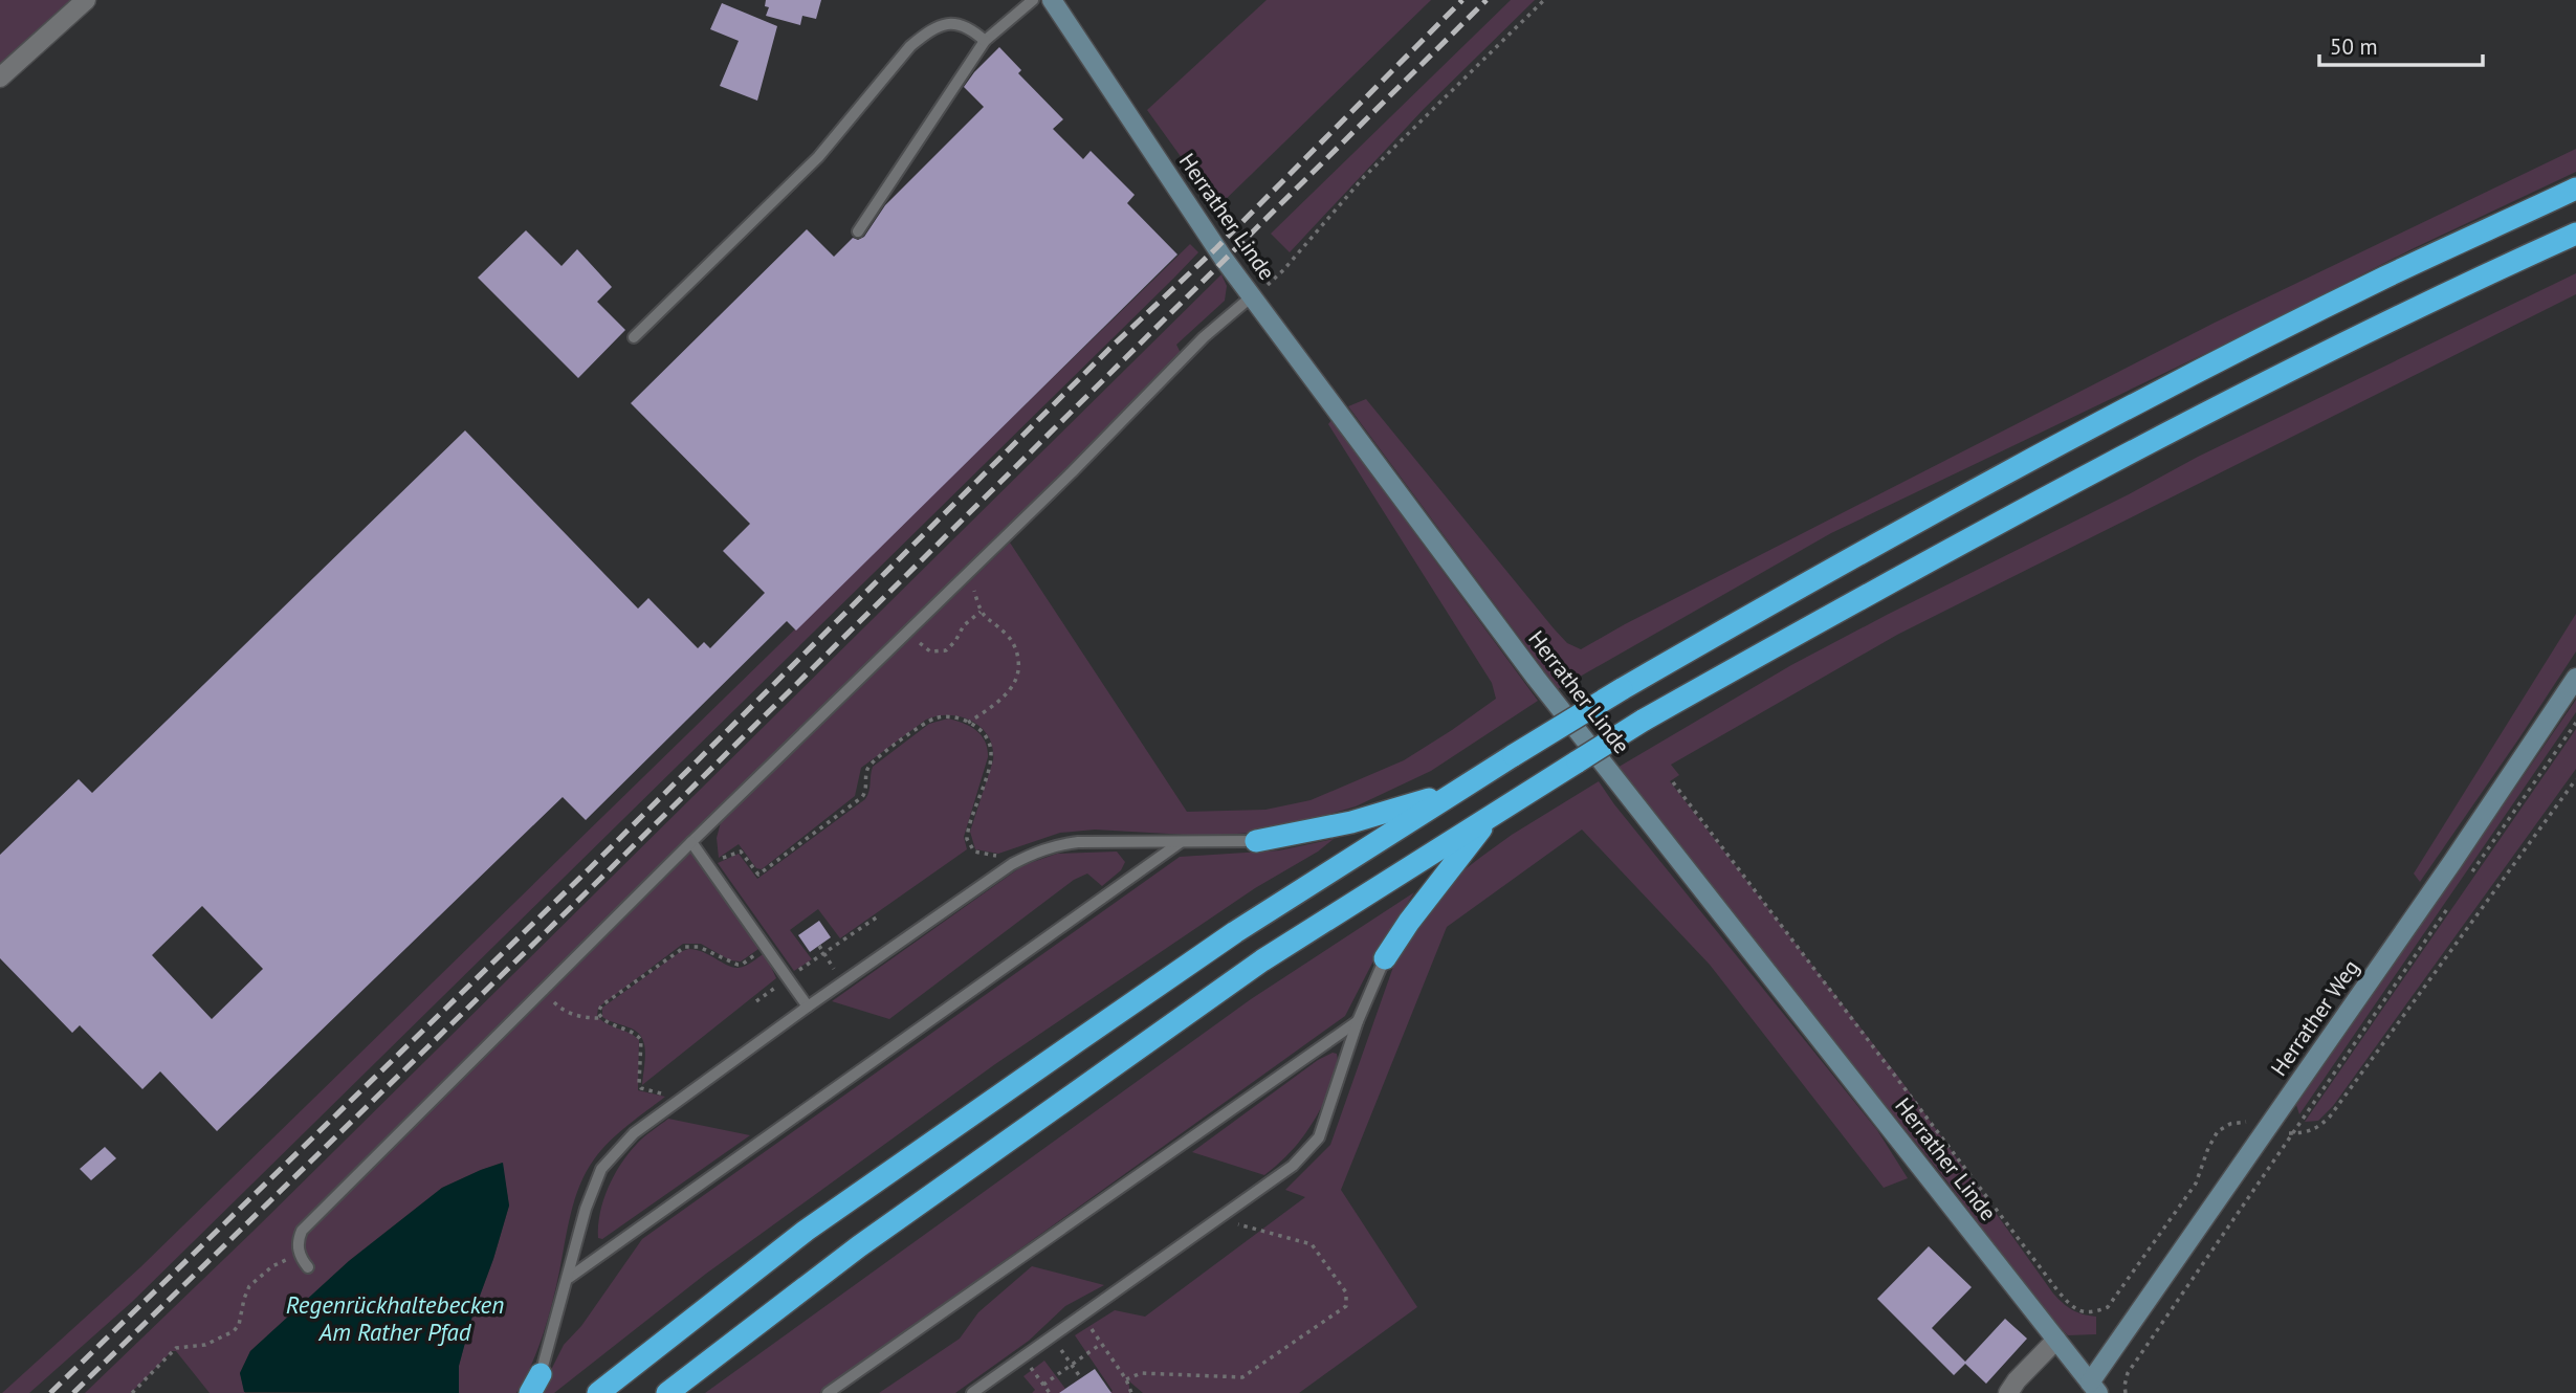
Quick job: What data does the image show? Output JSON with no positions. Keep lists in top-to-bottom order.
{
  "streets": {
    "street": ["Herrather Linde", "Herrather Weg"]
  },
  "crossings": [
    ["Herrather Linde", "Herrather Weg"]
  ],
  "water": ["Regenrückhaltebecken Am Rather Pfad"],
  "scale_bar": "50 m"
}
